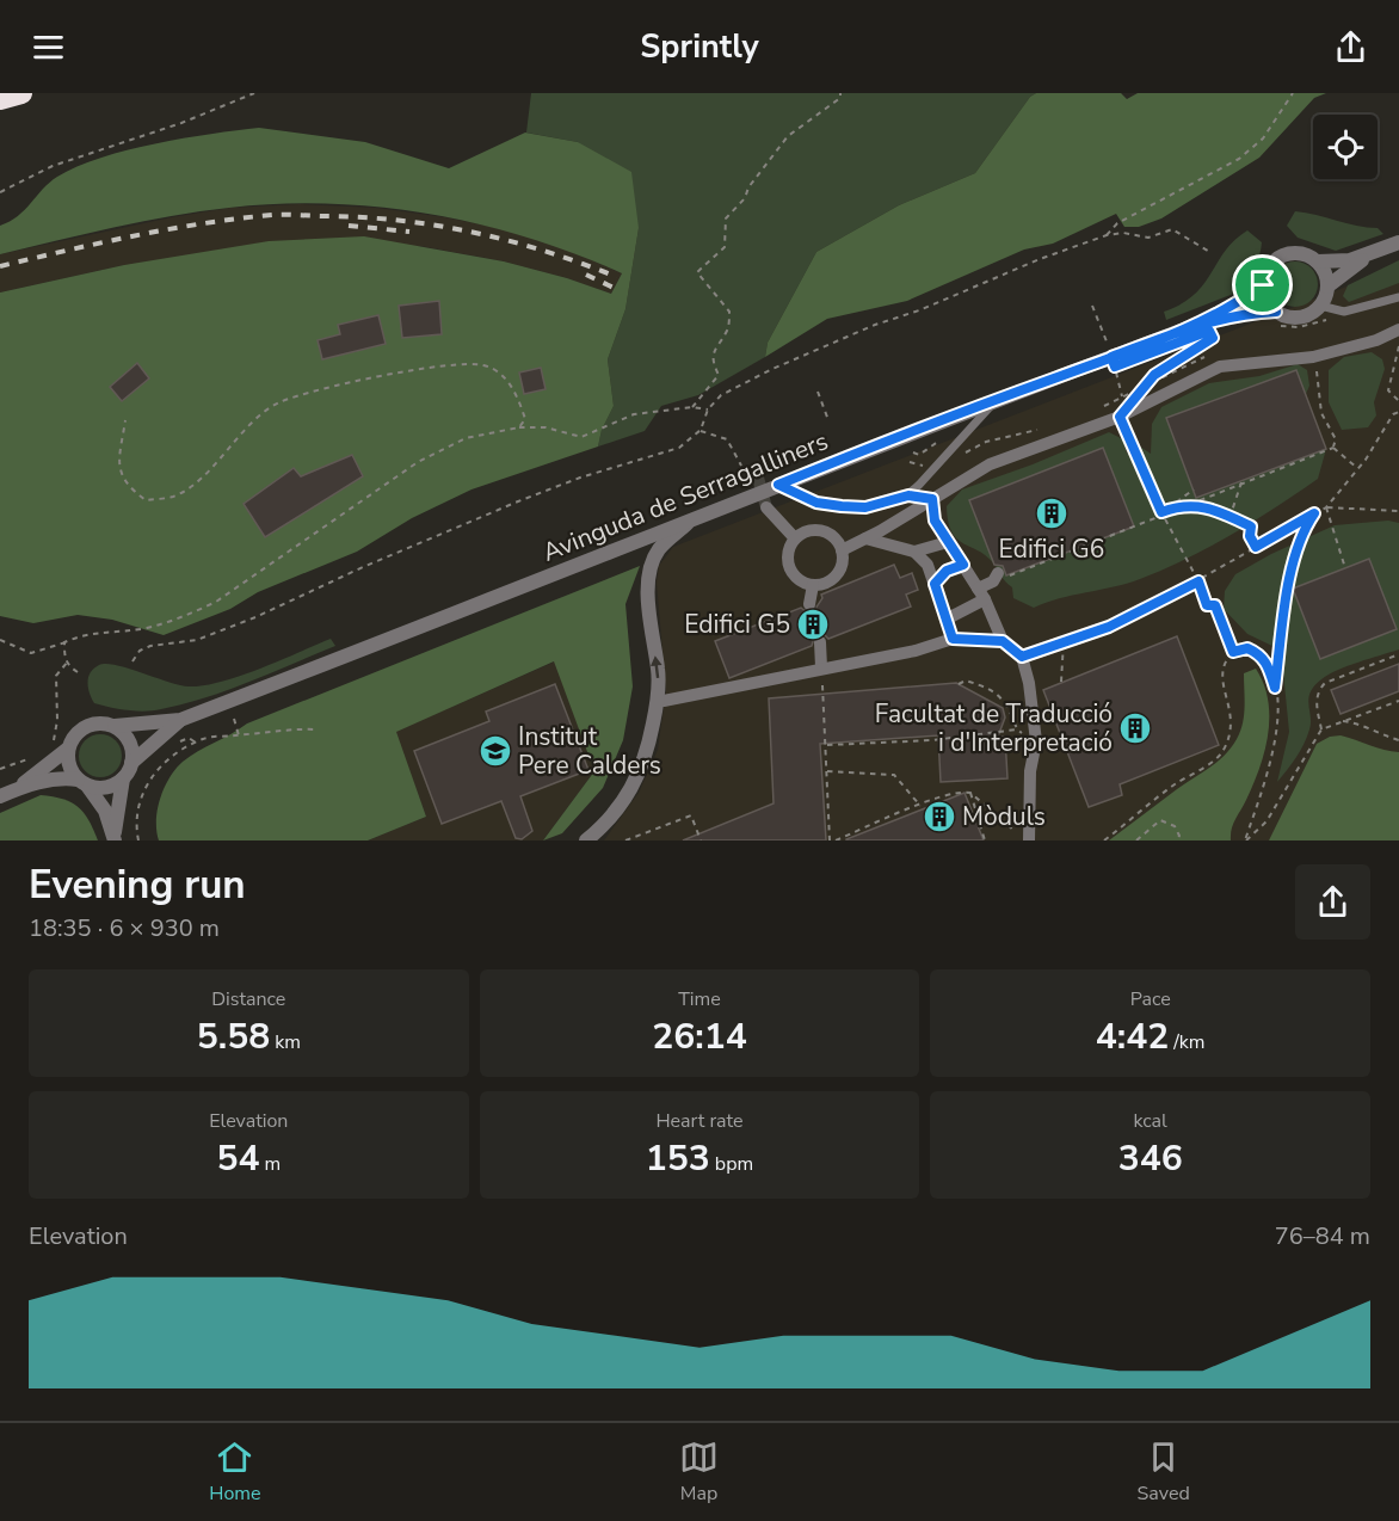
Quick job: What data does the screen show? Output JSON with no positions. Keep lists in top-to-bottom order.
{
  "streets": {
    "street": ["Avinguda de Serragalliners"]
  },
  "places": {
    "building": [
      "Edifici G6",
      "Edifici G5",
      "Facultat de Traducció i d'Interpretació",
      "Mòduls"
    ],
    "school or university": ["Institut Pere Calders"]
  },
  "page": {
    "header": "Sprintly",
    "heading": ["Evening run", "18:35 · 6 × 930 m"],
    "stats": [
      ["Distance", "5.58 km"],
      ["Time", "26:14"],
      ["Pace", "4:42 /km"],
      ["Elevation", "54 m"],
      ["Heart rate", "153 bpm"],
      ["kcal", "346"]
    ],
    "chart": ["Elevation", "76–84 m"],
    "tabs": ["Home", "Map", "Saved"]
  }
}
